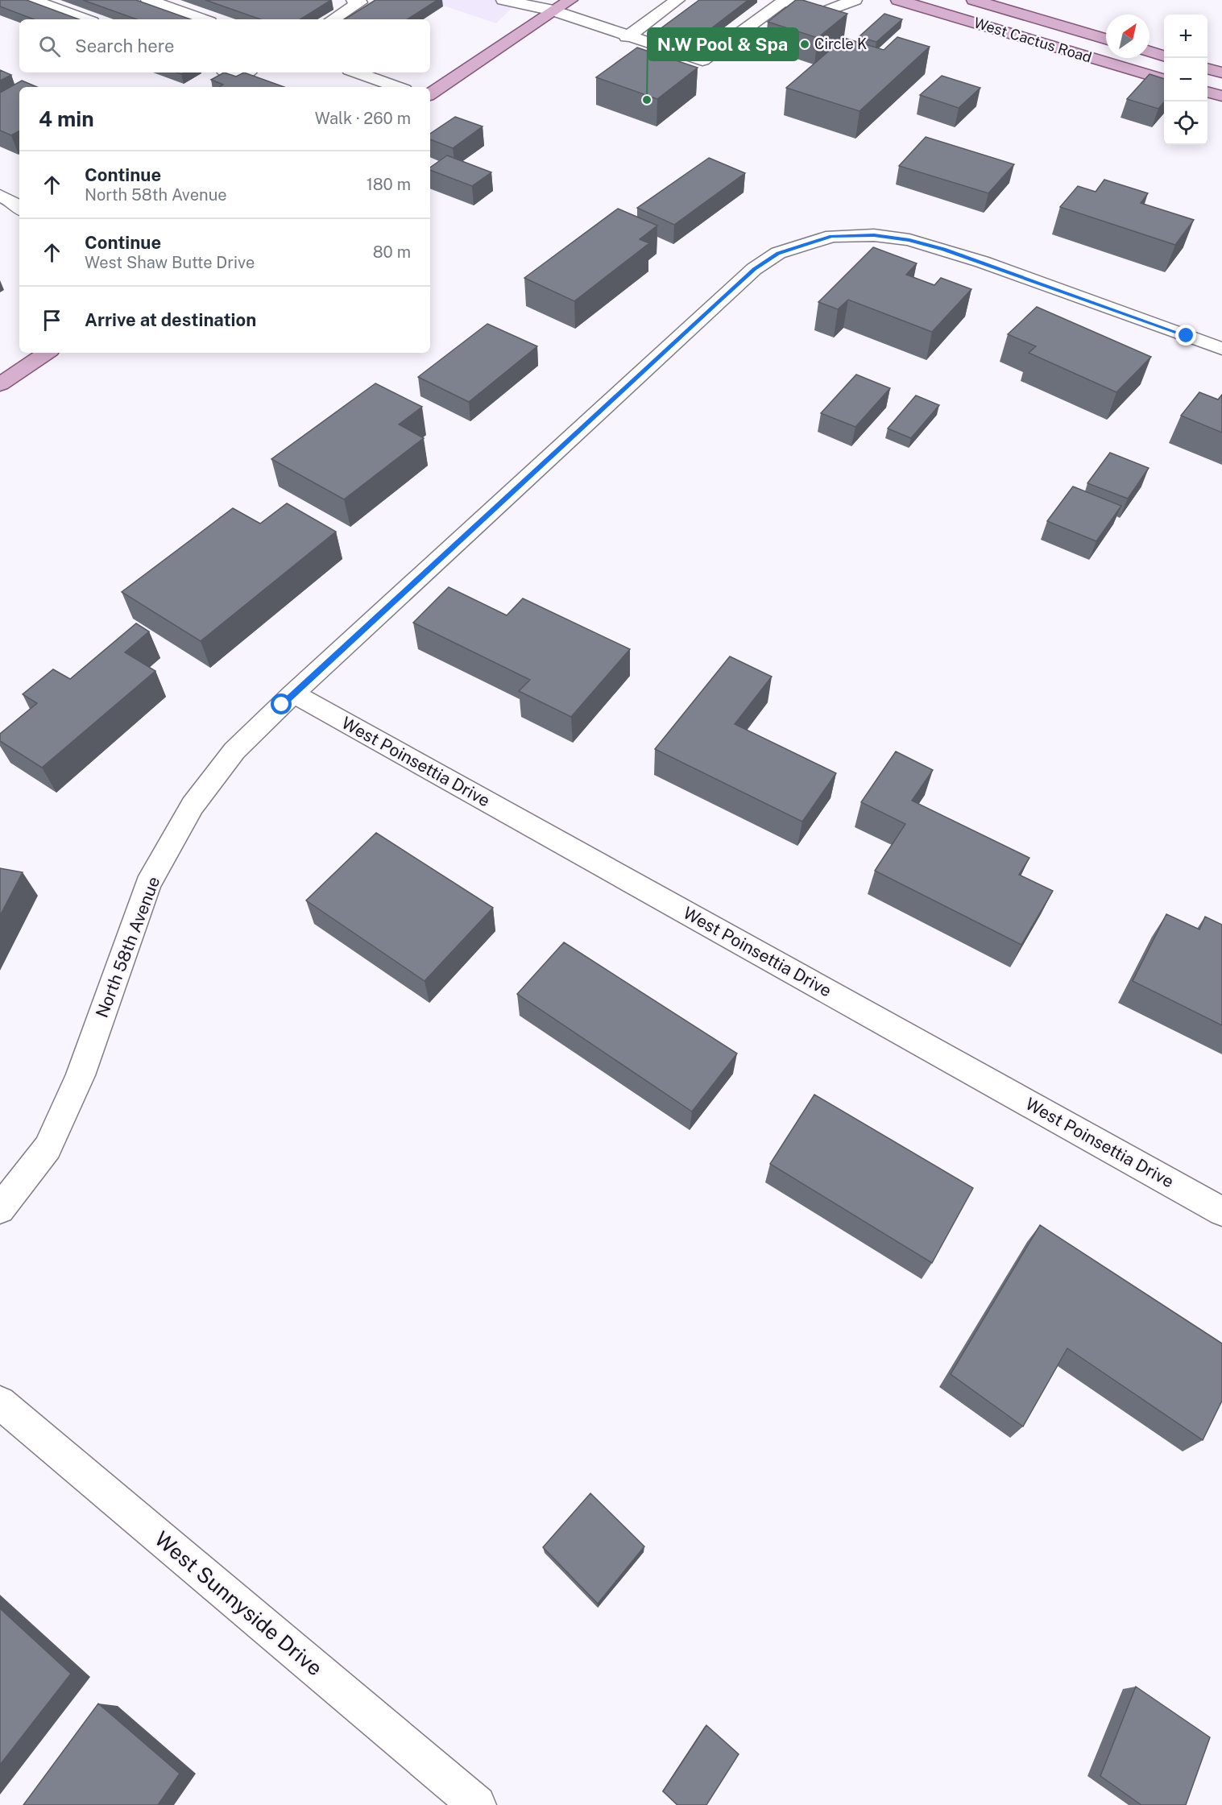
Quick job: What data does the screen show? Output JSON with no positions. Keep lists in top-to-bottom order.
{
  "streets": {
    "main road": ["West Cactus Road"],
    "street": ["West Poinsettia Drive", "North 58th Avenue", "West Sunnyside Drive"]
  },
  "crossings": [
    ["West Poinsettia Drive", "North 58th Avenue"]
  ],
  "places": ["Circle K", "N.W Pool & Spa"],
  "north": "top right",
  "page": {
    "map_buttons": ["+", "−"],
    "search": "Search here",
    "heading": ["4 min", "Walk · 260 m"],
    "list": [
      ["Continue", "North 58th Avenue", "180 m"],
      ["Continue", "West Shaw Butte Drive", "80 m"],
      "Arrive at destination"
    ]
  }
}
